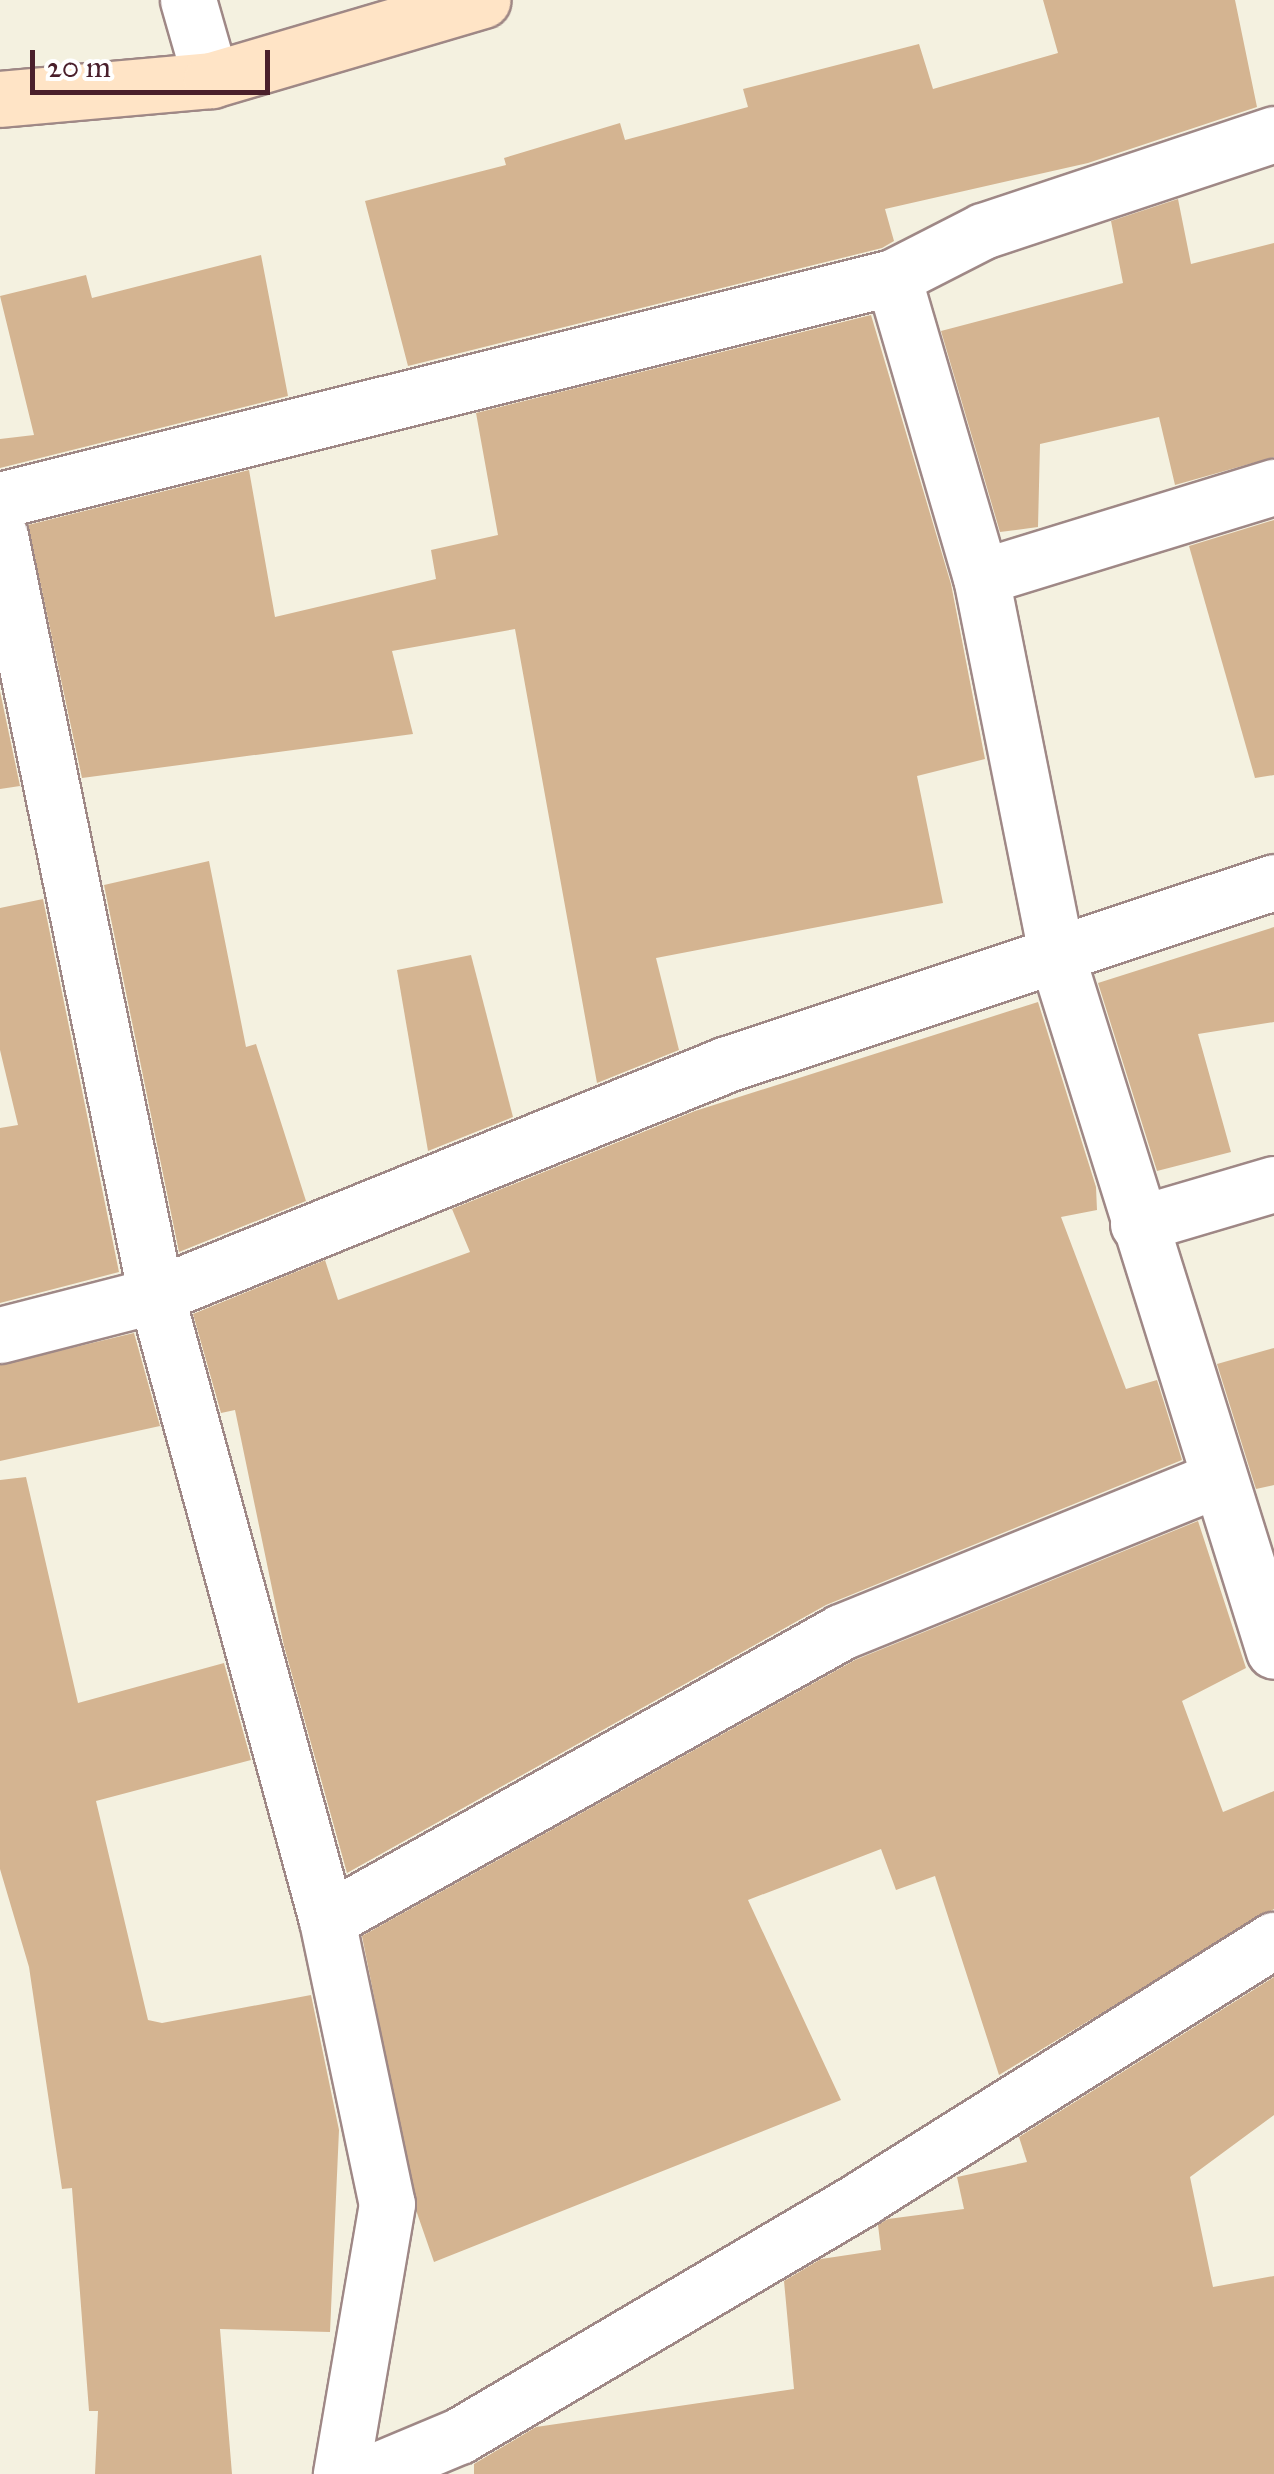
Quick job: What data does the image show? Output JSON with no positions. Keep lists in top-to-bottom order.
{
  "scale_bar": "20 m"
}
